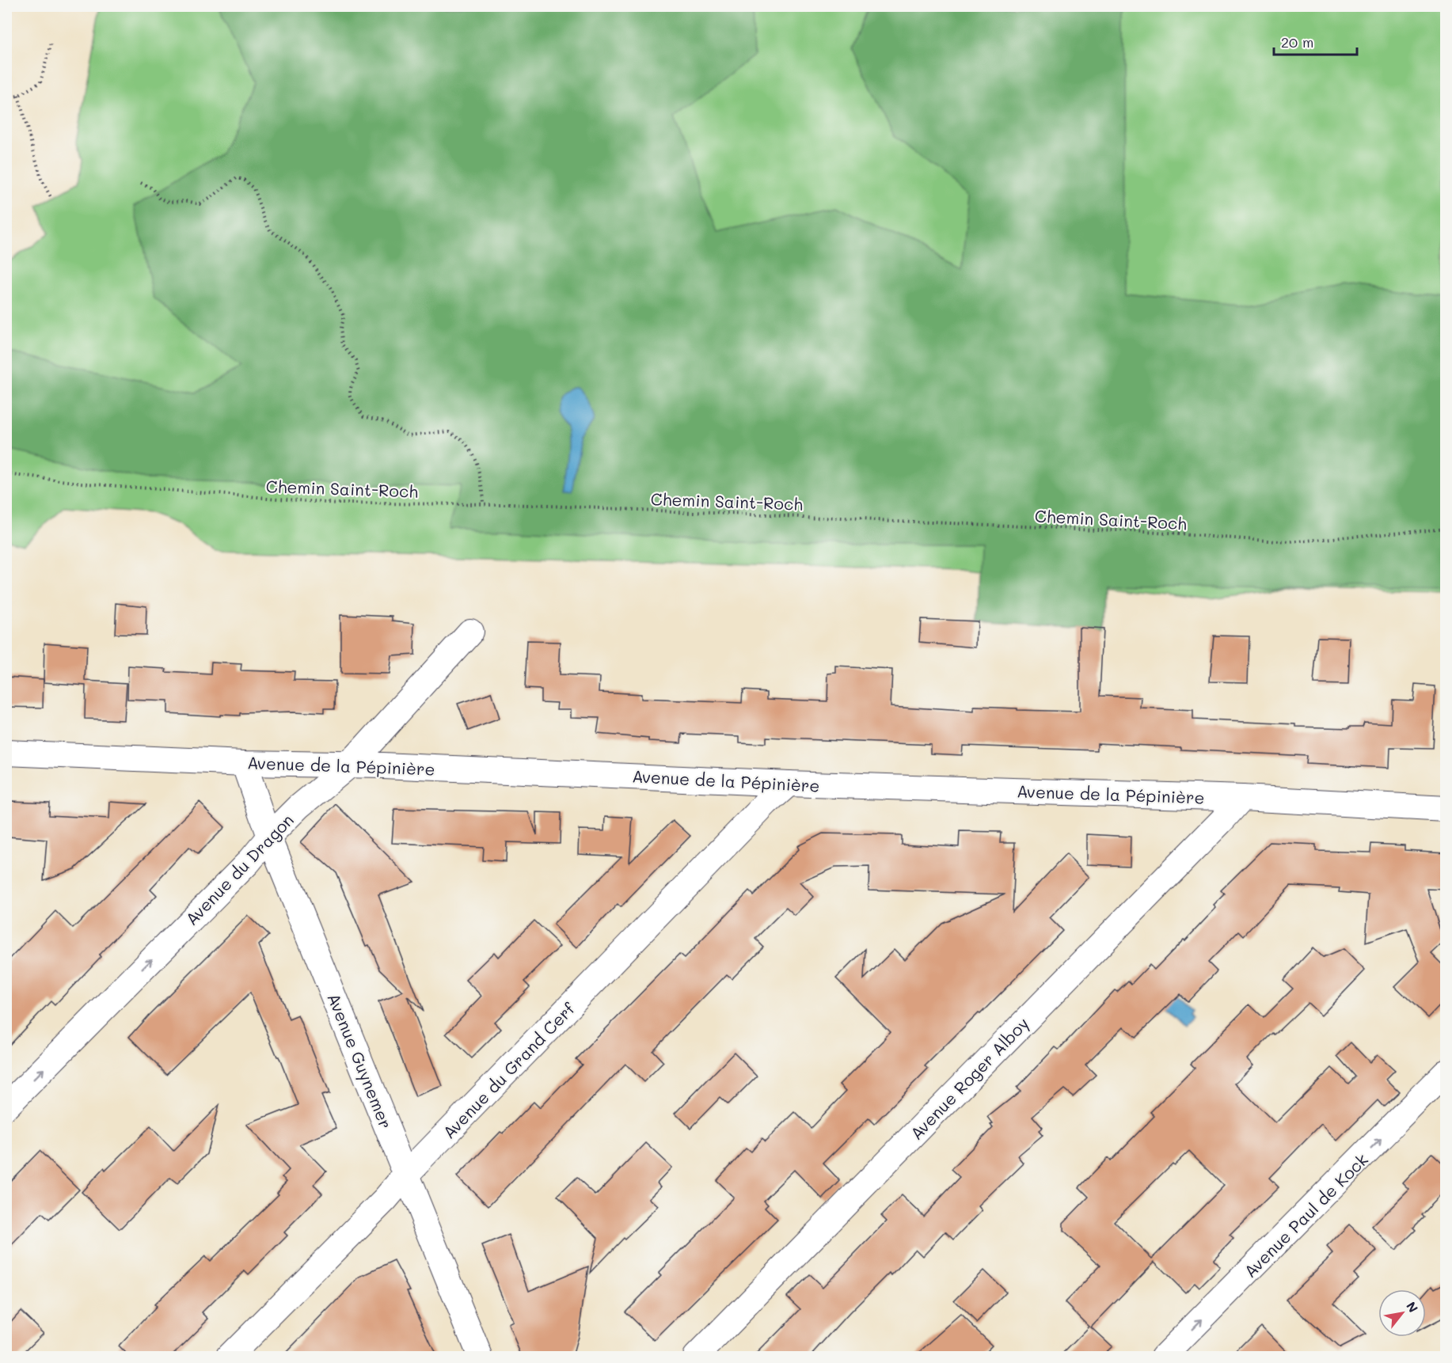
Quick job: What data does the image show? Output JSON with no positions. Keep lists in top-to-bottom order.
{
  "streets": {
    "street": [
      "Avenue de la Pépinière",
      "Avenue du Dragon",
      "Avenue Guynemer",
      "Avenue du Grand Cerf",
      "Avenue Roger Alboy",
      "Avenue Paul de Kock"
    ],
    "path": ["Chemin Saint-Roch"]
  },
  "crossings": [
    ["Avenue de la Pépinière", "Avenue du Dragon"],
    ["Avenue de la Pépinière", "Avenue Guynemer"],
    ["Avenue de la Pépinière", "Avenue du Grand Cerf"],
    ["Avenue de la Pépinière", "Avenue Roger Alboy"],
    ["Avenue du Dragon", "Avenue Guynemer"],
    ["Avenue Guynemer", "Avenue du Grand Cerf"]
  ],
  "one_way": ["Avenue du Dragon", "Avenue Paul de Kock"],
  "scale_bar": "20 m",
  "north": "top right"
}
